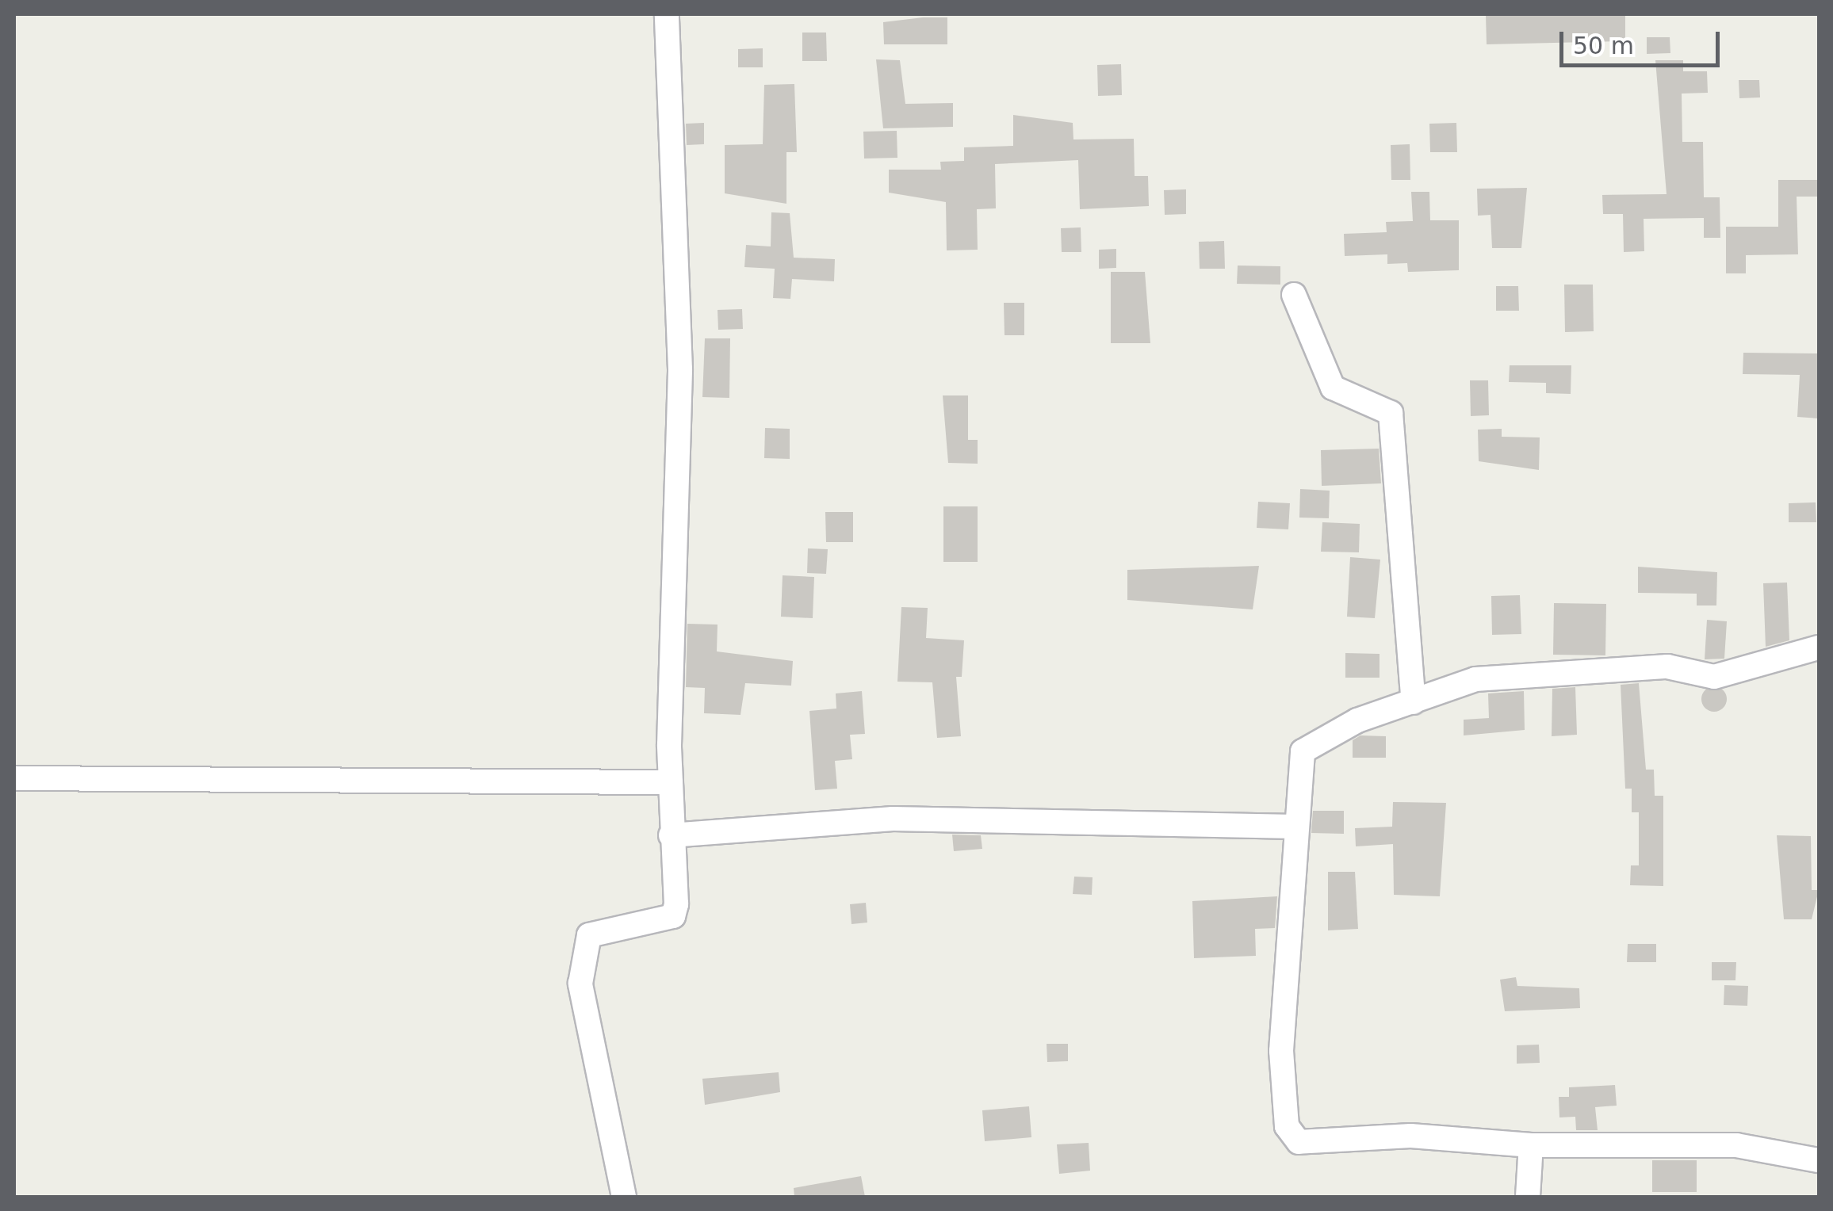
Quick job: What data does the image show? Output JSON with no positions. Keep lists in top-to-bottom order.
{
  "scale_bar": "50 m"
}
